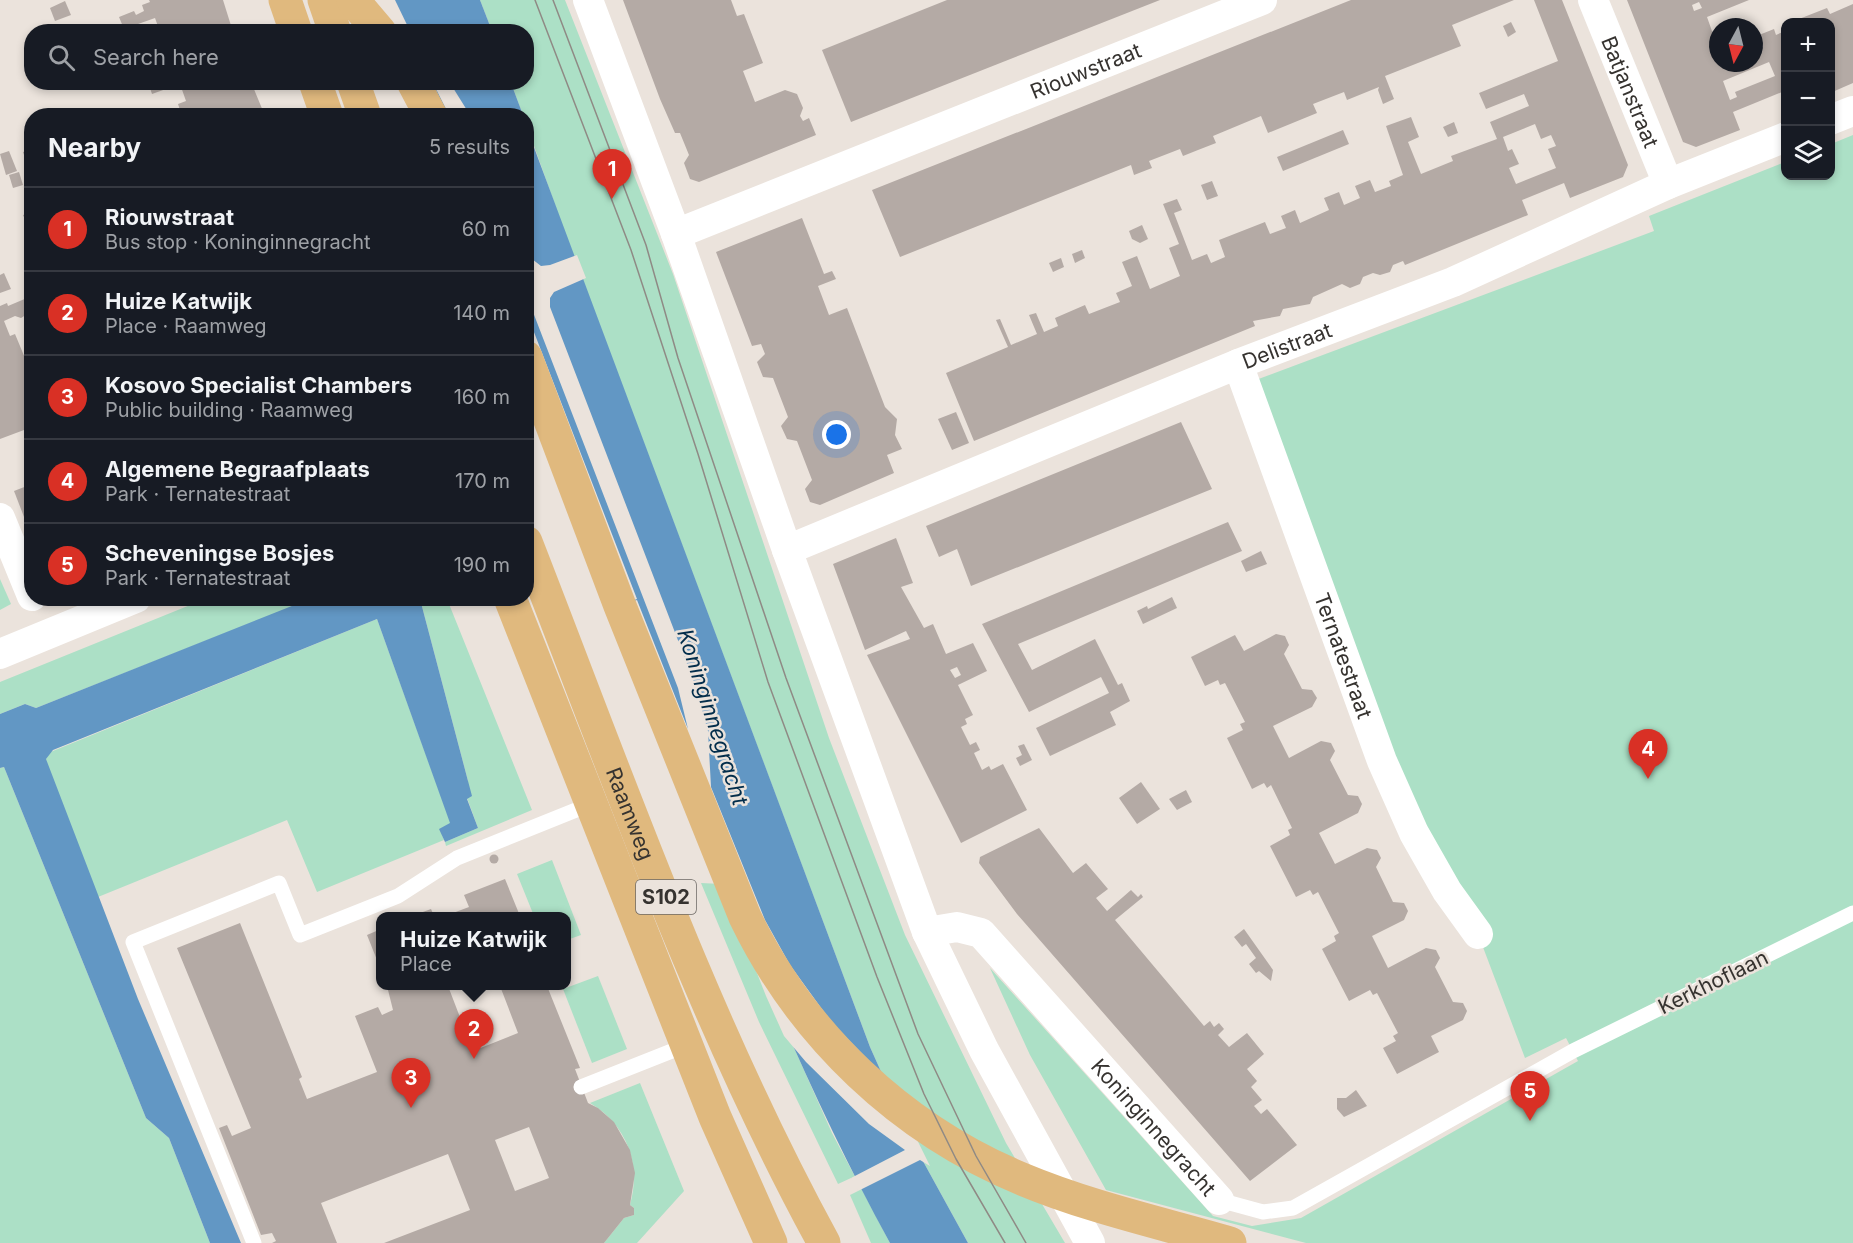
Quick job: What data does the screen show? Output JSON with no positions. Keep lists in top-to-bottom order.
{
  "streets": {
    "main road": ["Raamweg", "S102"],
    "street": [
      "Riouwstraat",
      "Batjanstraat",
      "Delistraat",
      "Ternatestraat",
      "Koninginnegracht"
    ],
    "lane": ["Kerkhoflaan"]
  },
  "crossings": [
    ["Batjanstraat", "Delistraat"],
    ["Delistraat", "Ternatestraat"],
    ["Kerkhoflaan", "Koninginnegracht"]
  ],
  "water": ["Koninginnegracht"],
  "north": "bottom",
  "page": {
    "map_buttons": ["+", "−"],
    "search": "Search here",
    "heading": ["Nearby", "5 results"],
    "pins": [
      "1",
      "4",
      "2",
      "3",
      "5"
    ],
    "list": [
      {
        "mark": "1",
        "name": "Riouwstraat",
        "note": "Bus stop · Koninginnegracht",
        "value": "60 m"
      },
      {
        "mark": "2",
        "name": "Huize Katwijk",
        "note": "Place · Raamweg",
        "value": "140 m"
      },
      {
        "mark": "3",
        "name": "Kosovo Specialist Chambers",
        "note": "Public building · Raamweg",
        "value": "160 m"
      },
      {
        "mark": "4",
        "name": "Algemene Begraafplaats",
        "note": "Park · Ternatestraat",
        "value": "170 m"
      },
      {
        "mark": "5",
        "name": "Scheveningse Bosjes",
        "note": "Park · Ternatestraat",
        "value": "190 m"
      }
    ],
    "popup": ["Huize Katwijk", "Place"]
  }
}
